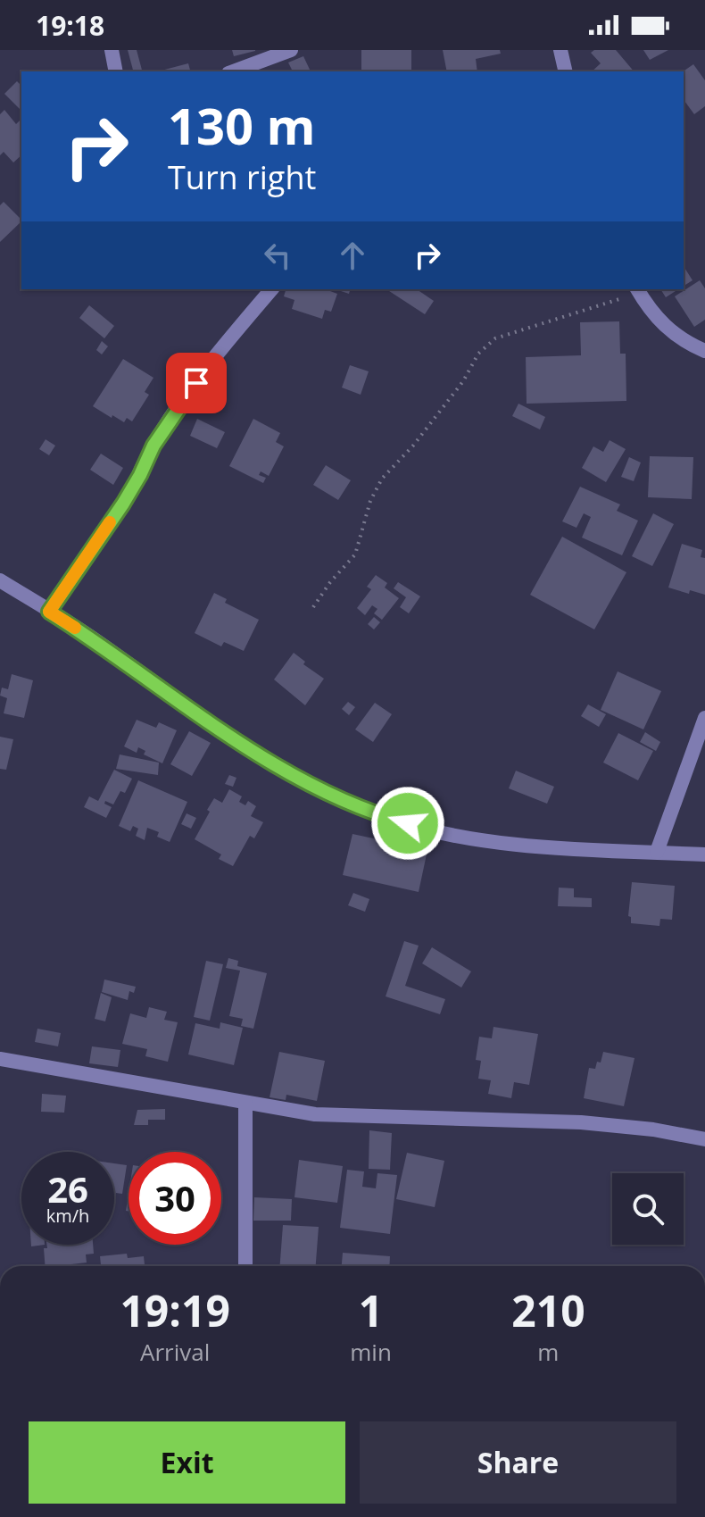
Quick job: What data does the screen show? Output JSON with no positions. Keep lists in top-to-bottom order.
{
  "page": {
    "status": "19:18",
    "turn": ["130 m", "Turn right"],
    "speed": "26 km/h",
    "limit": "30",
    "eta": [
      "19:19",
      "Arrival",
      "1",
      "min",
      "210",
      "m"
    ],
    "buttons": ["Exit", "Share"]
  }
}
